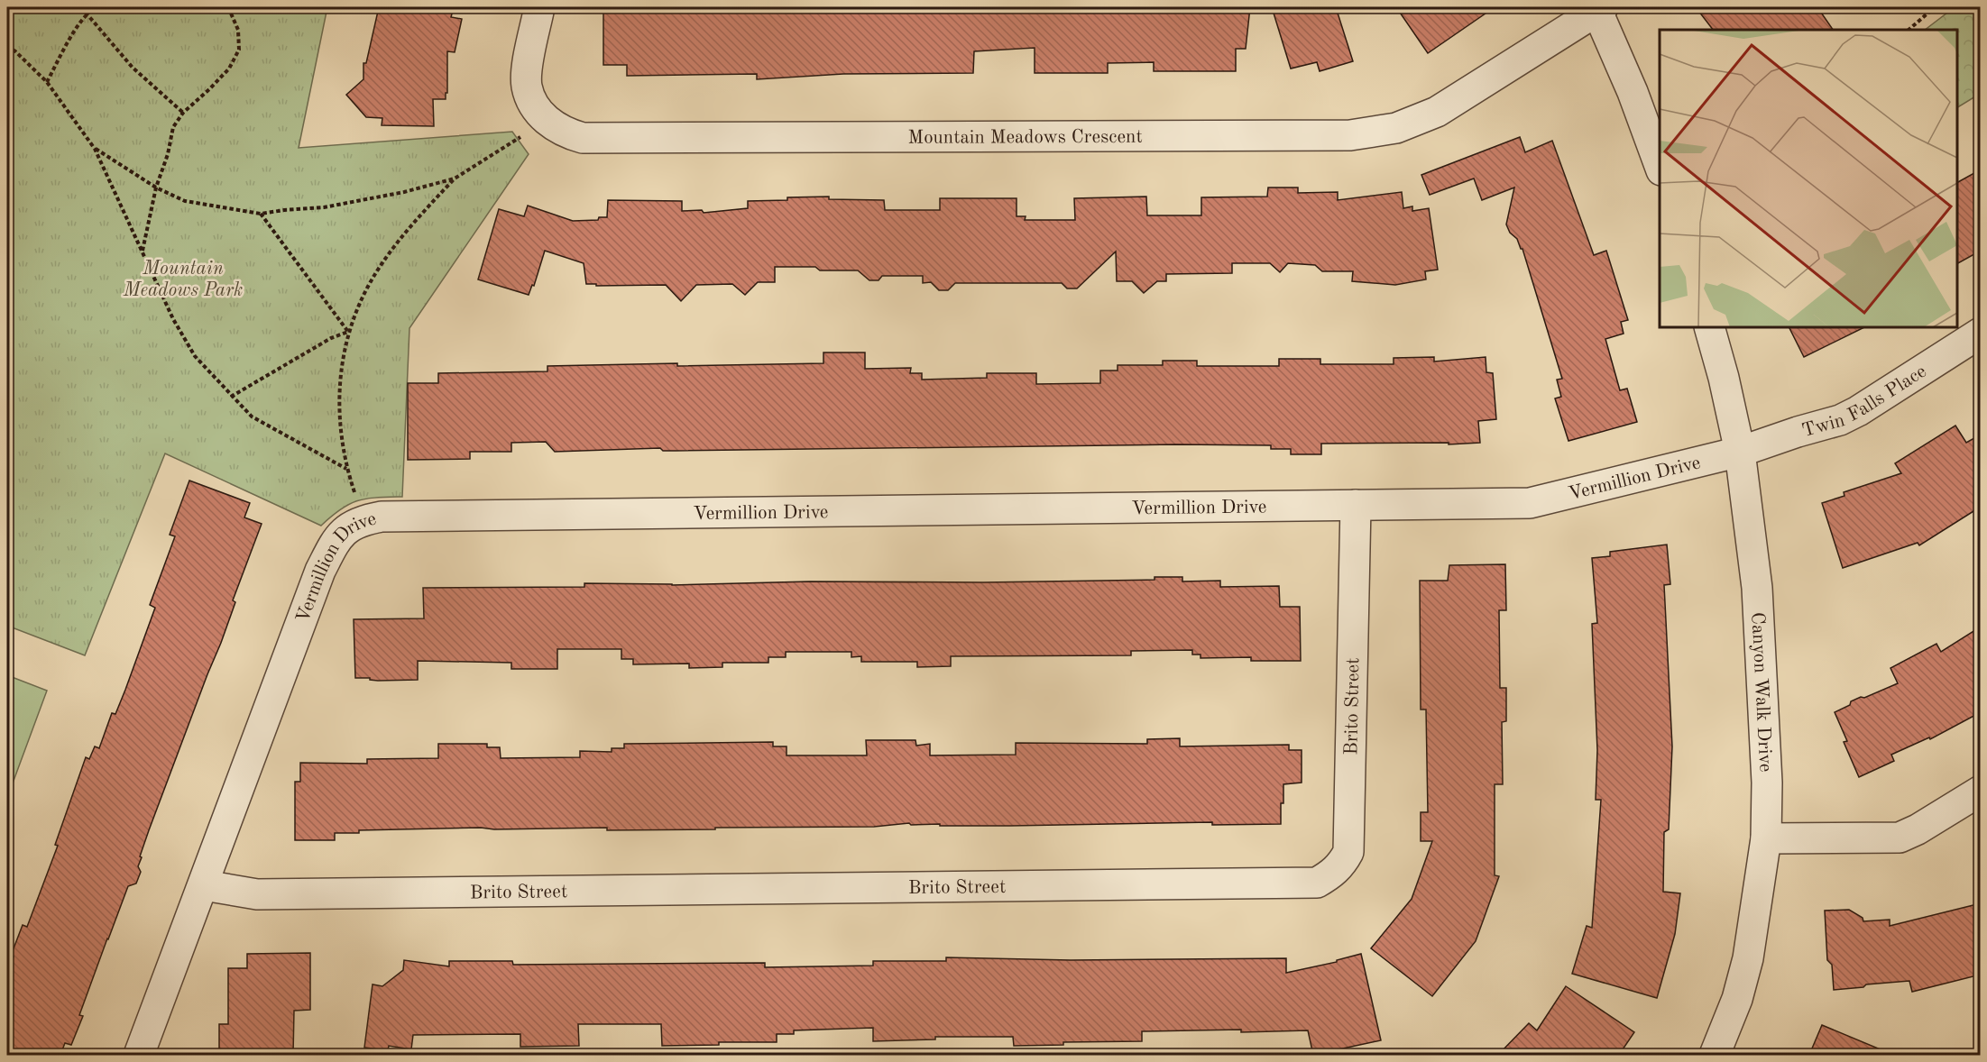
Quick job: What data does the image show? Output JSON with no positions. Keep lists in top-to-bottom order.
{
  "streets": {
    "street": [
      "Mountain Meadows Crescent",
      "Twin Falls Place",
      "Vermillion Drive",
      "Canyon Walk Drive",
      "Brito Street"
    ]
  },
  "crossings": [
    ["Twin Falls Place", "Vermillion Drive"],
    ["Twin Falls Place", "Canyon Walk Drive"],
    ["Vermillion Drive", "Canyon Walk Drive"],
    ["Vermillion Drive", "Brito Street"]
  ],
  "parks": ["Mountain Meadows Park"]
}
